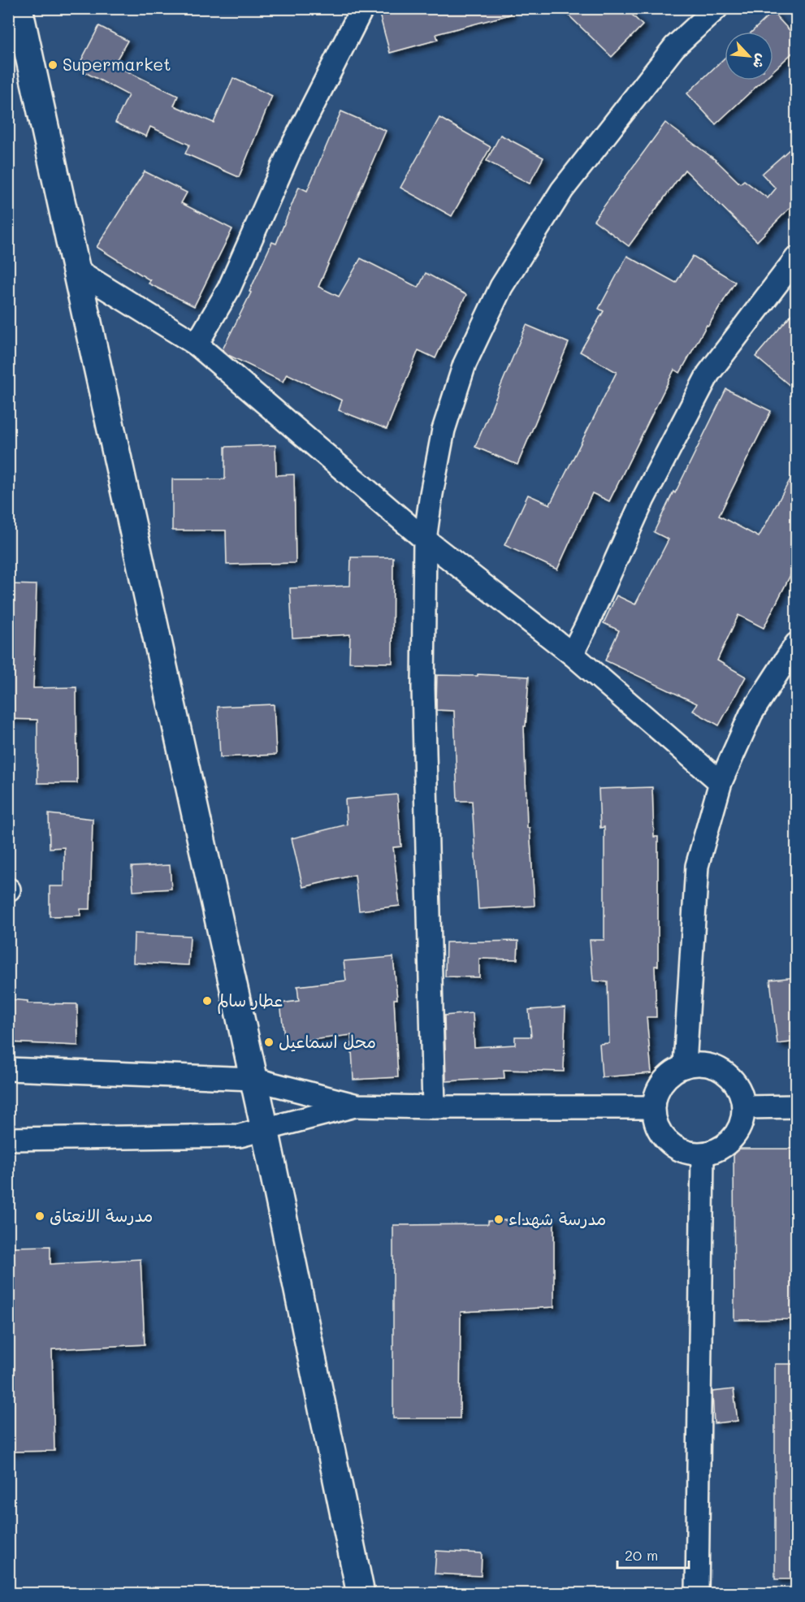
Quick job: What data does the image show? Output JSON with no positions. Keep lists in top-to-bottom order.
{
  "places": [
    "Supermarket",
    "عطار سالم",
    "محل اسماعيل",
    "مدرسة الانعتاق",
    "مدرسة شهداء"
  ],
  "scale_bar": "20 m",
  "north": "bottom right"
}
